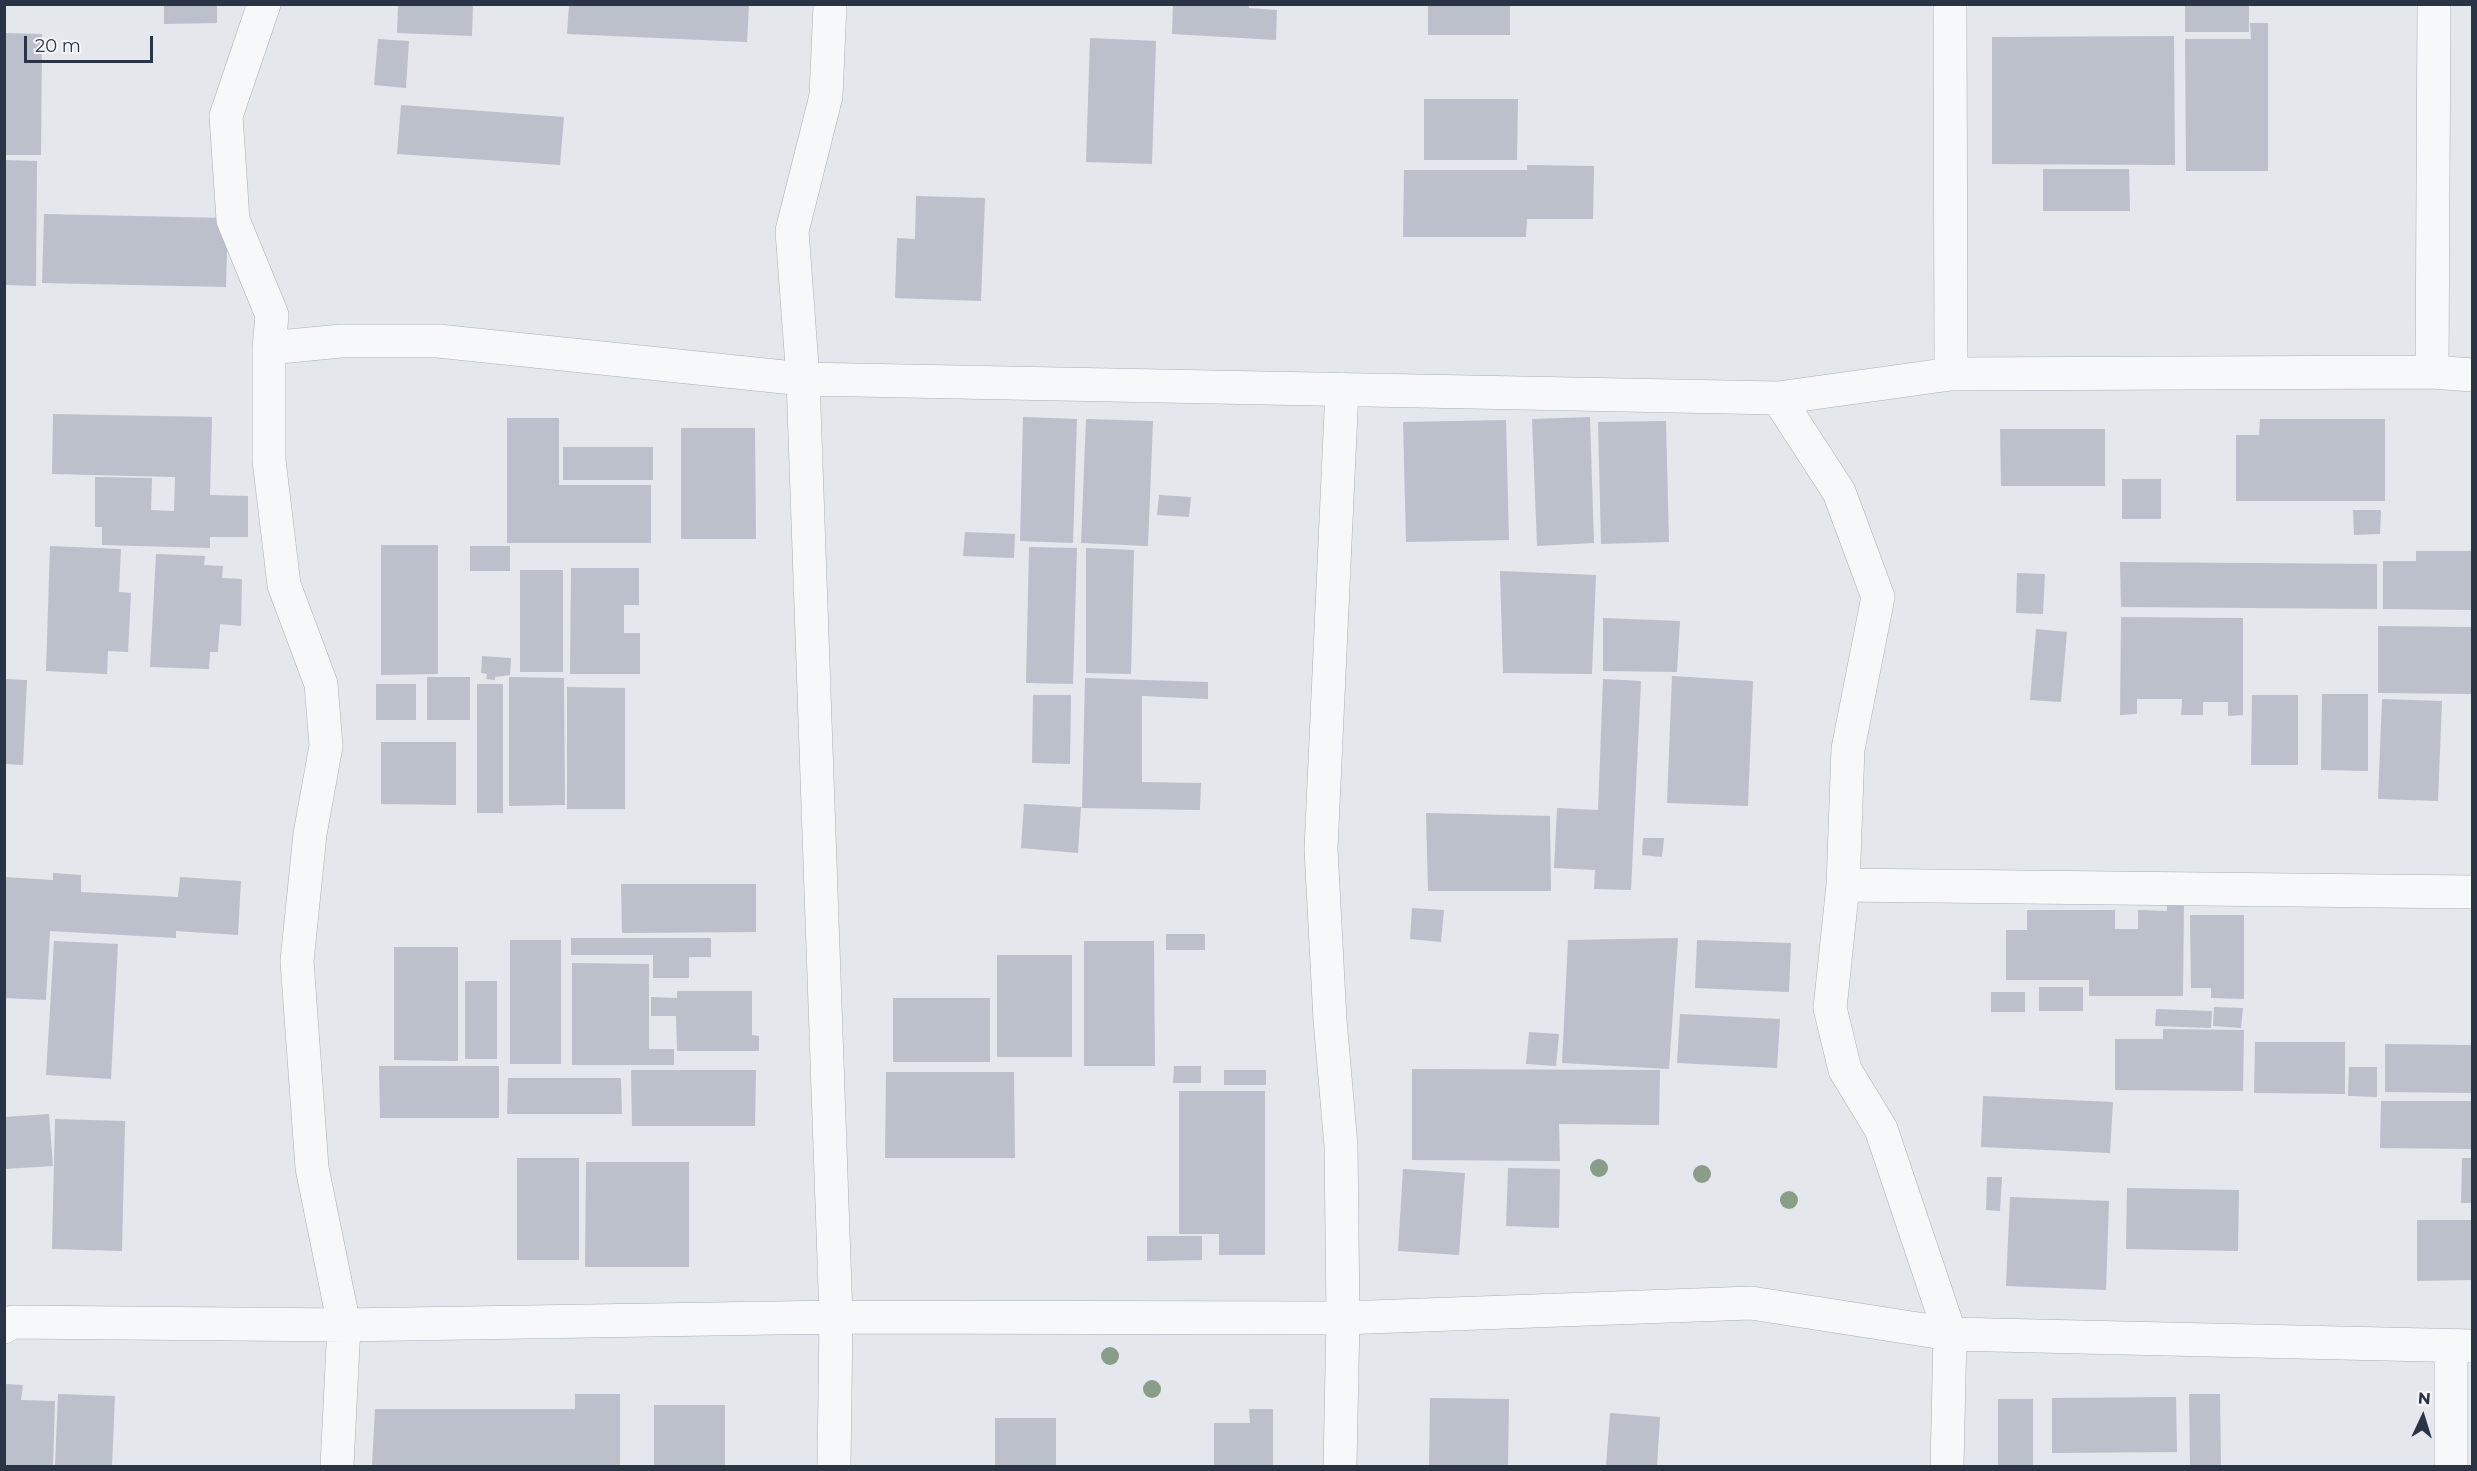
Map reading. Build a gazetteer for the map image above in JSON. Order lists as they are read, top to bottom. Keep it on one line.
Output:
{"scale_bar":"20 m","north":"top"}
